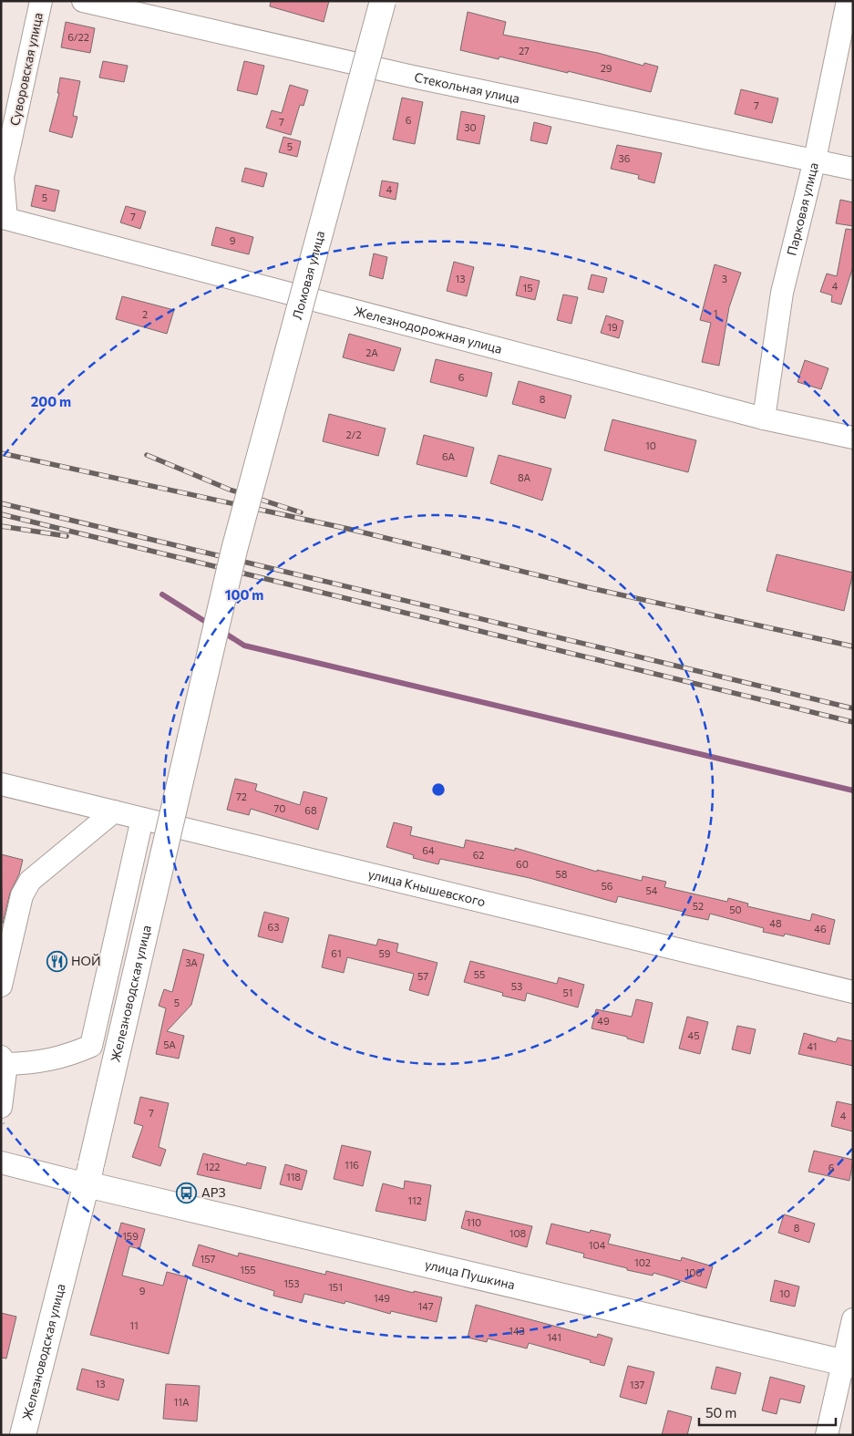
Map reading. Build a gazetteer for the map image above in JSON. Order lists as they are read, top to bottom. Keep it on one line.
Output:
{"streets":{"main road":["Ломовая улица","Железноводская улица","улица Пушкина"],"street":["Суворовская улица","Стекольная улица","Парковая улица","Железнодорожная улица","улица Кнышевского"]},"crossings":[["Суворовская улица","Железнодорожная улица"],["Стекольная улица","Парковая улица"],["Парковая улица","Железнодорожная улица"],["Ломовая улица","Железноводская улица"],["Железноводская улица","улица Пушкина"]],"places":{"restaurant":["НОЙ"],"bus stop":["АРЗ"]},"house_numbers":["6/22","27","29","7","6","7","30","5","36","4","5","7","9","13","3","4","15","1","2","19","2А","6","8","2/2","10","6А","8А","72","70","68","64","62","60","58","56","54","52","50","48","63","46","61","59","3А","55","57","53","51","5","49","45","5А","41","7","4","116","122","6","118","112","110","8","108","159","104","157","102","155","100","153","151","9","10","149","147","11","143","141","13","137","11А"],"scale_bar":"50 m","rings":["200 m","100 m"]}
